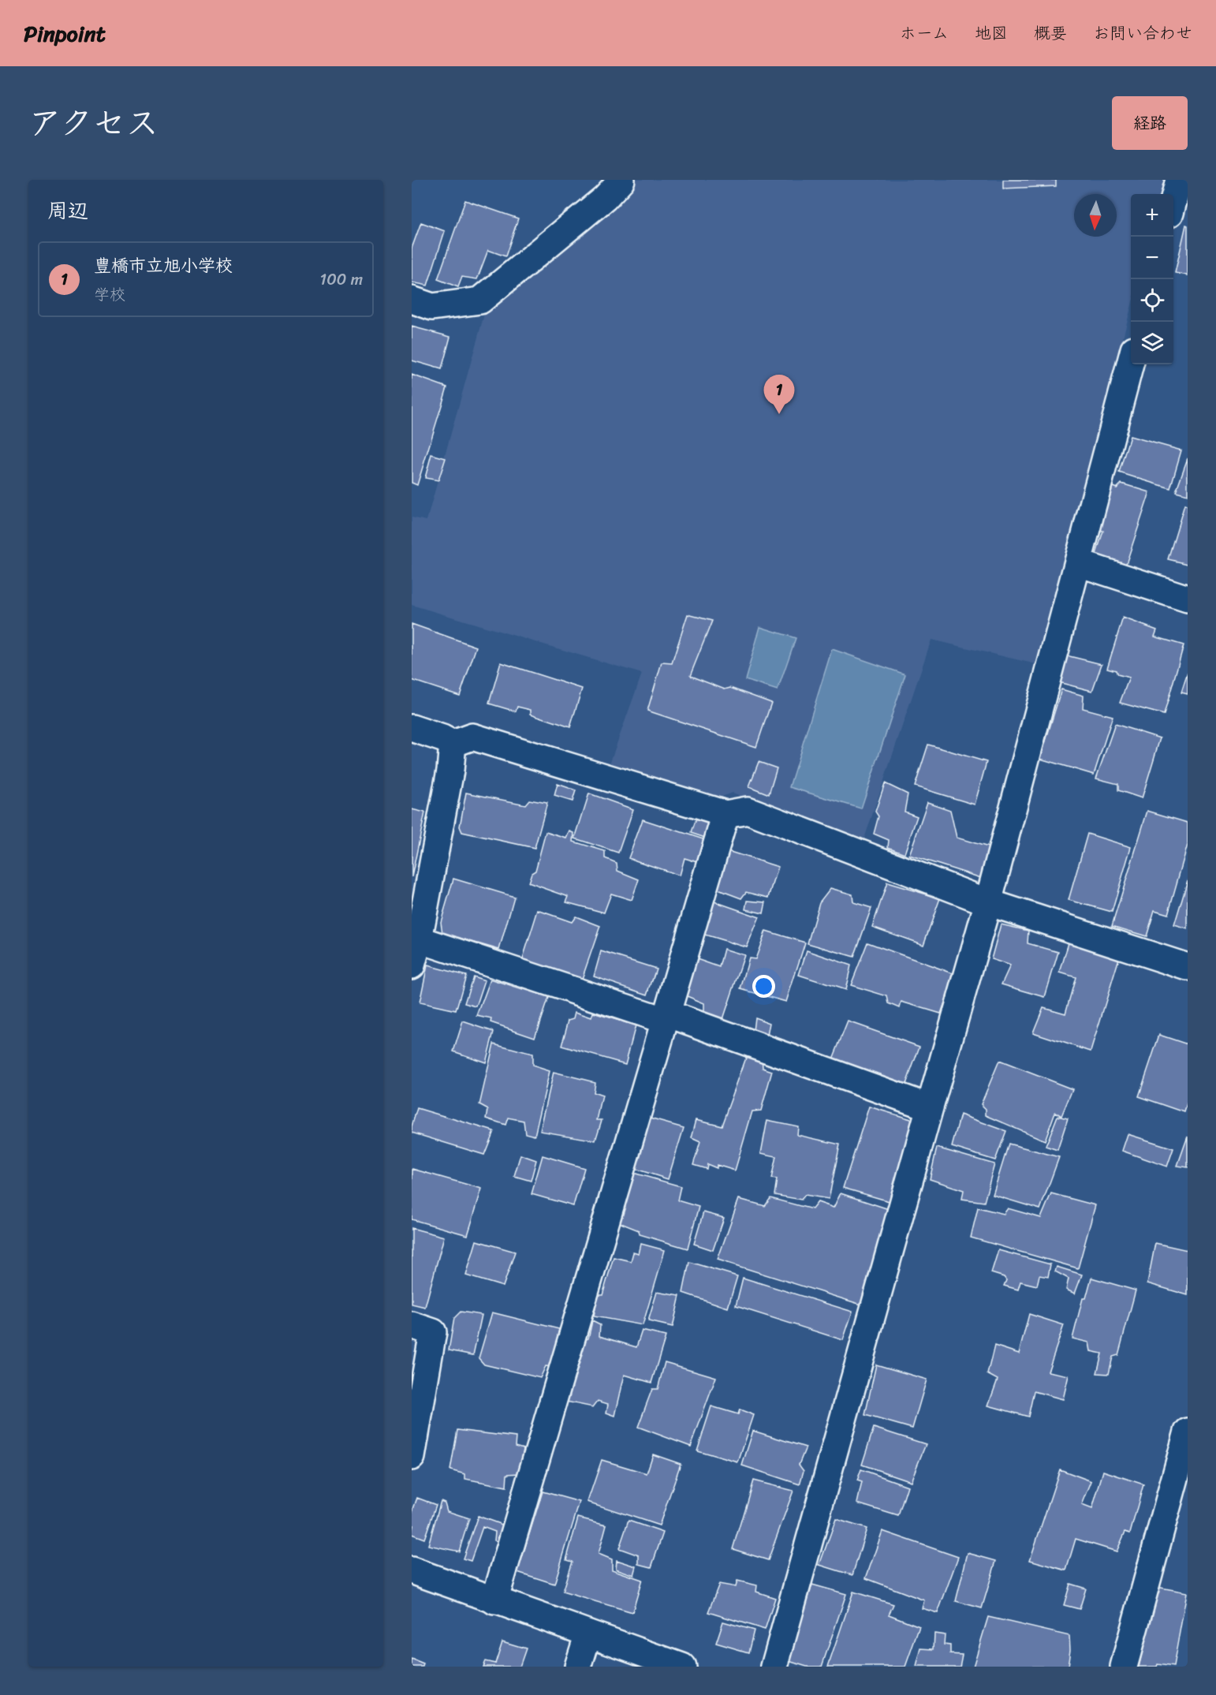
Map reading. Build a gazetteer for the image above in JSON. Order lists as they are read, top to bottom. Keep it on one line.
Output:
{"north":"bottom","page":{"header":"Pinpoint","nav":["ホーム","地図","概要","お問い合わせ"],"title":"アクセス","buttons":"経路","heading":"周辺","map_buttons":["+","−"],"list":[{"mark":"1","name":"豊橋市立旭小学校","note":"学校","value":"100 m"}],"pins":"1"}}
